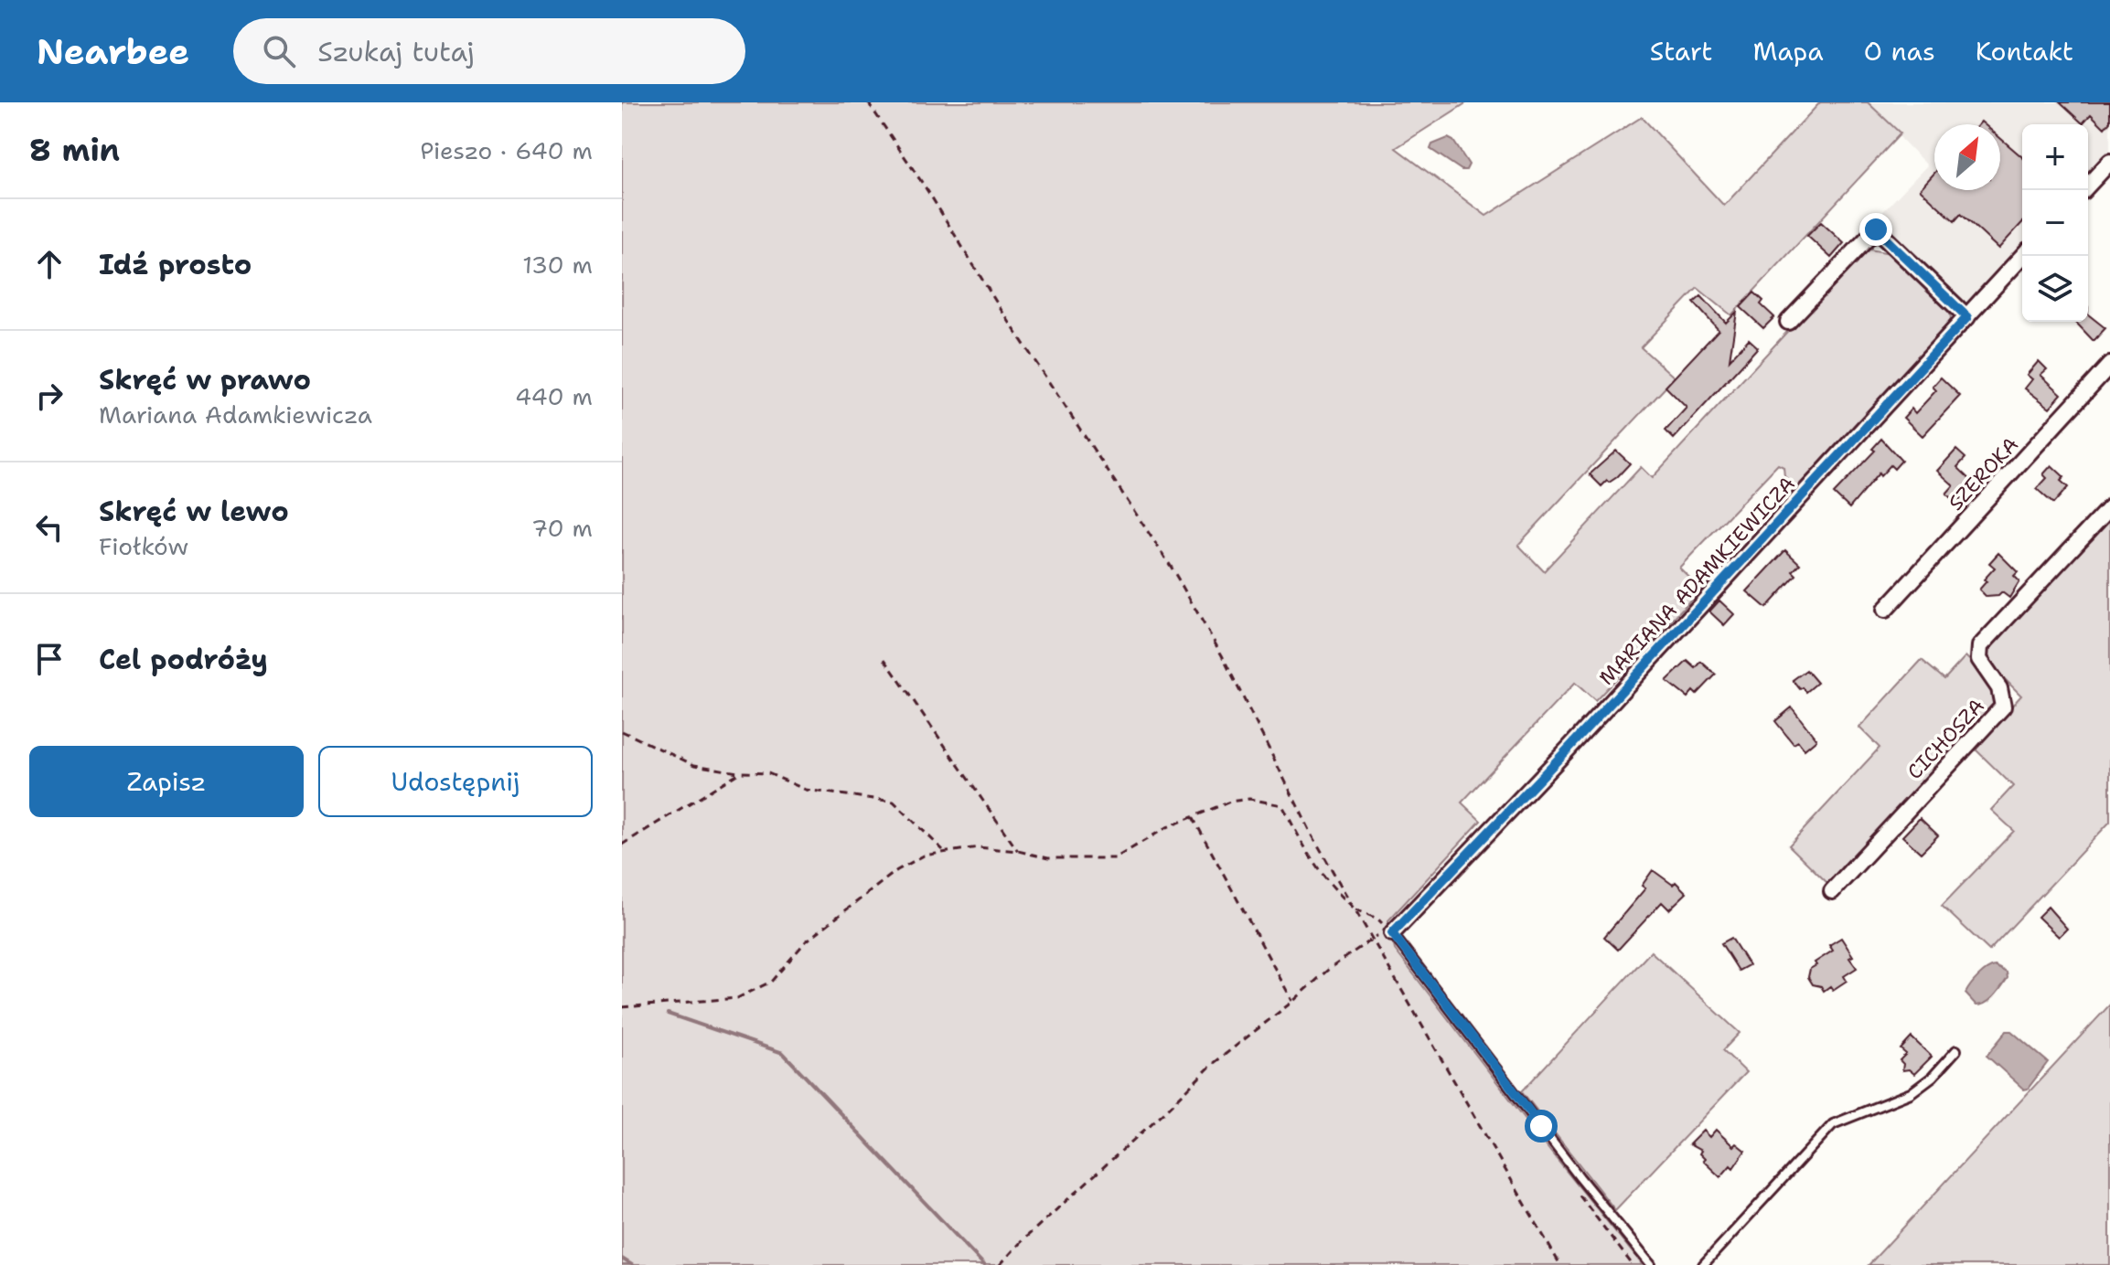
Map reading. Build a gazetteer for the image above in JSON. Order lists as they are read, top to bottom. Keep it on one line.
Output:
{"streets":{"street":["SZEROKA","MARIANA ADAMKIEWICZA","CICHOSZA"]},"north":"top right","page":{"header":"Nearbee","search":"Szukaj tutaj","nav":["Start","Mapa","O nas","Kontakt"],"heading":["8 min","Pieszo · 640 m"],"map_buttons":["+","−"],"list":[["Idź prosto","130 m"],["Skręć w prawo","Mariana Adamkiewicza","440 m"],["Skręć w lewo","Fiołków","70 m"],"Cel podróży"],"buttons":["Zapisz","Udostępnij"]}}
